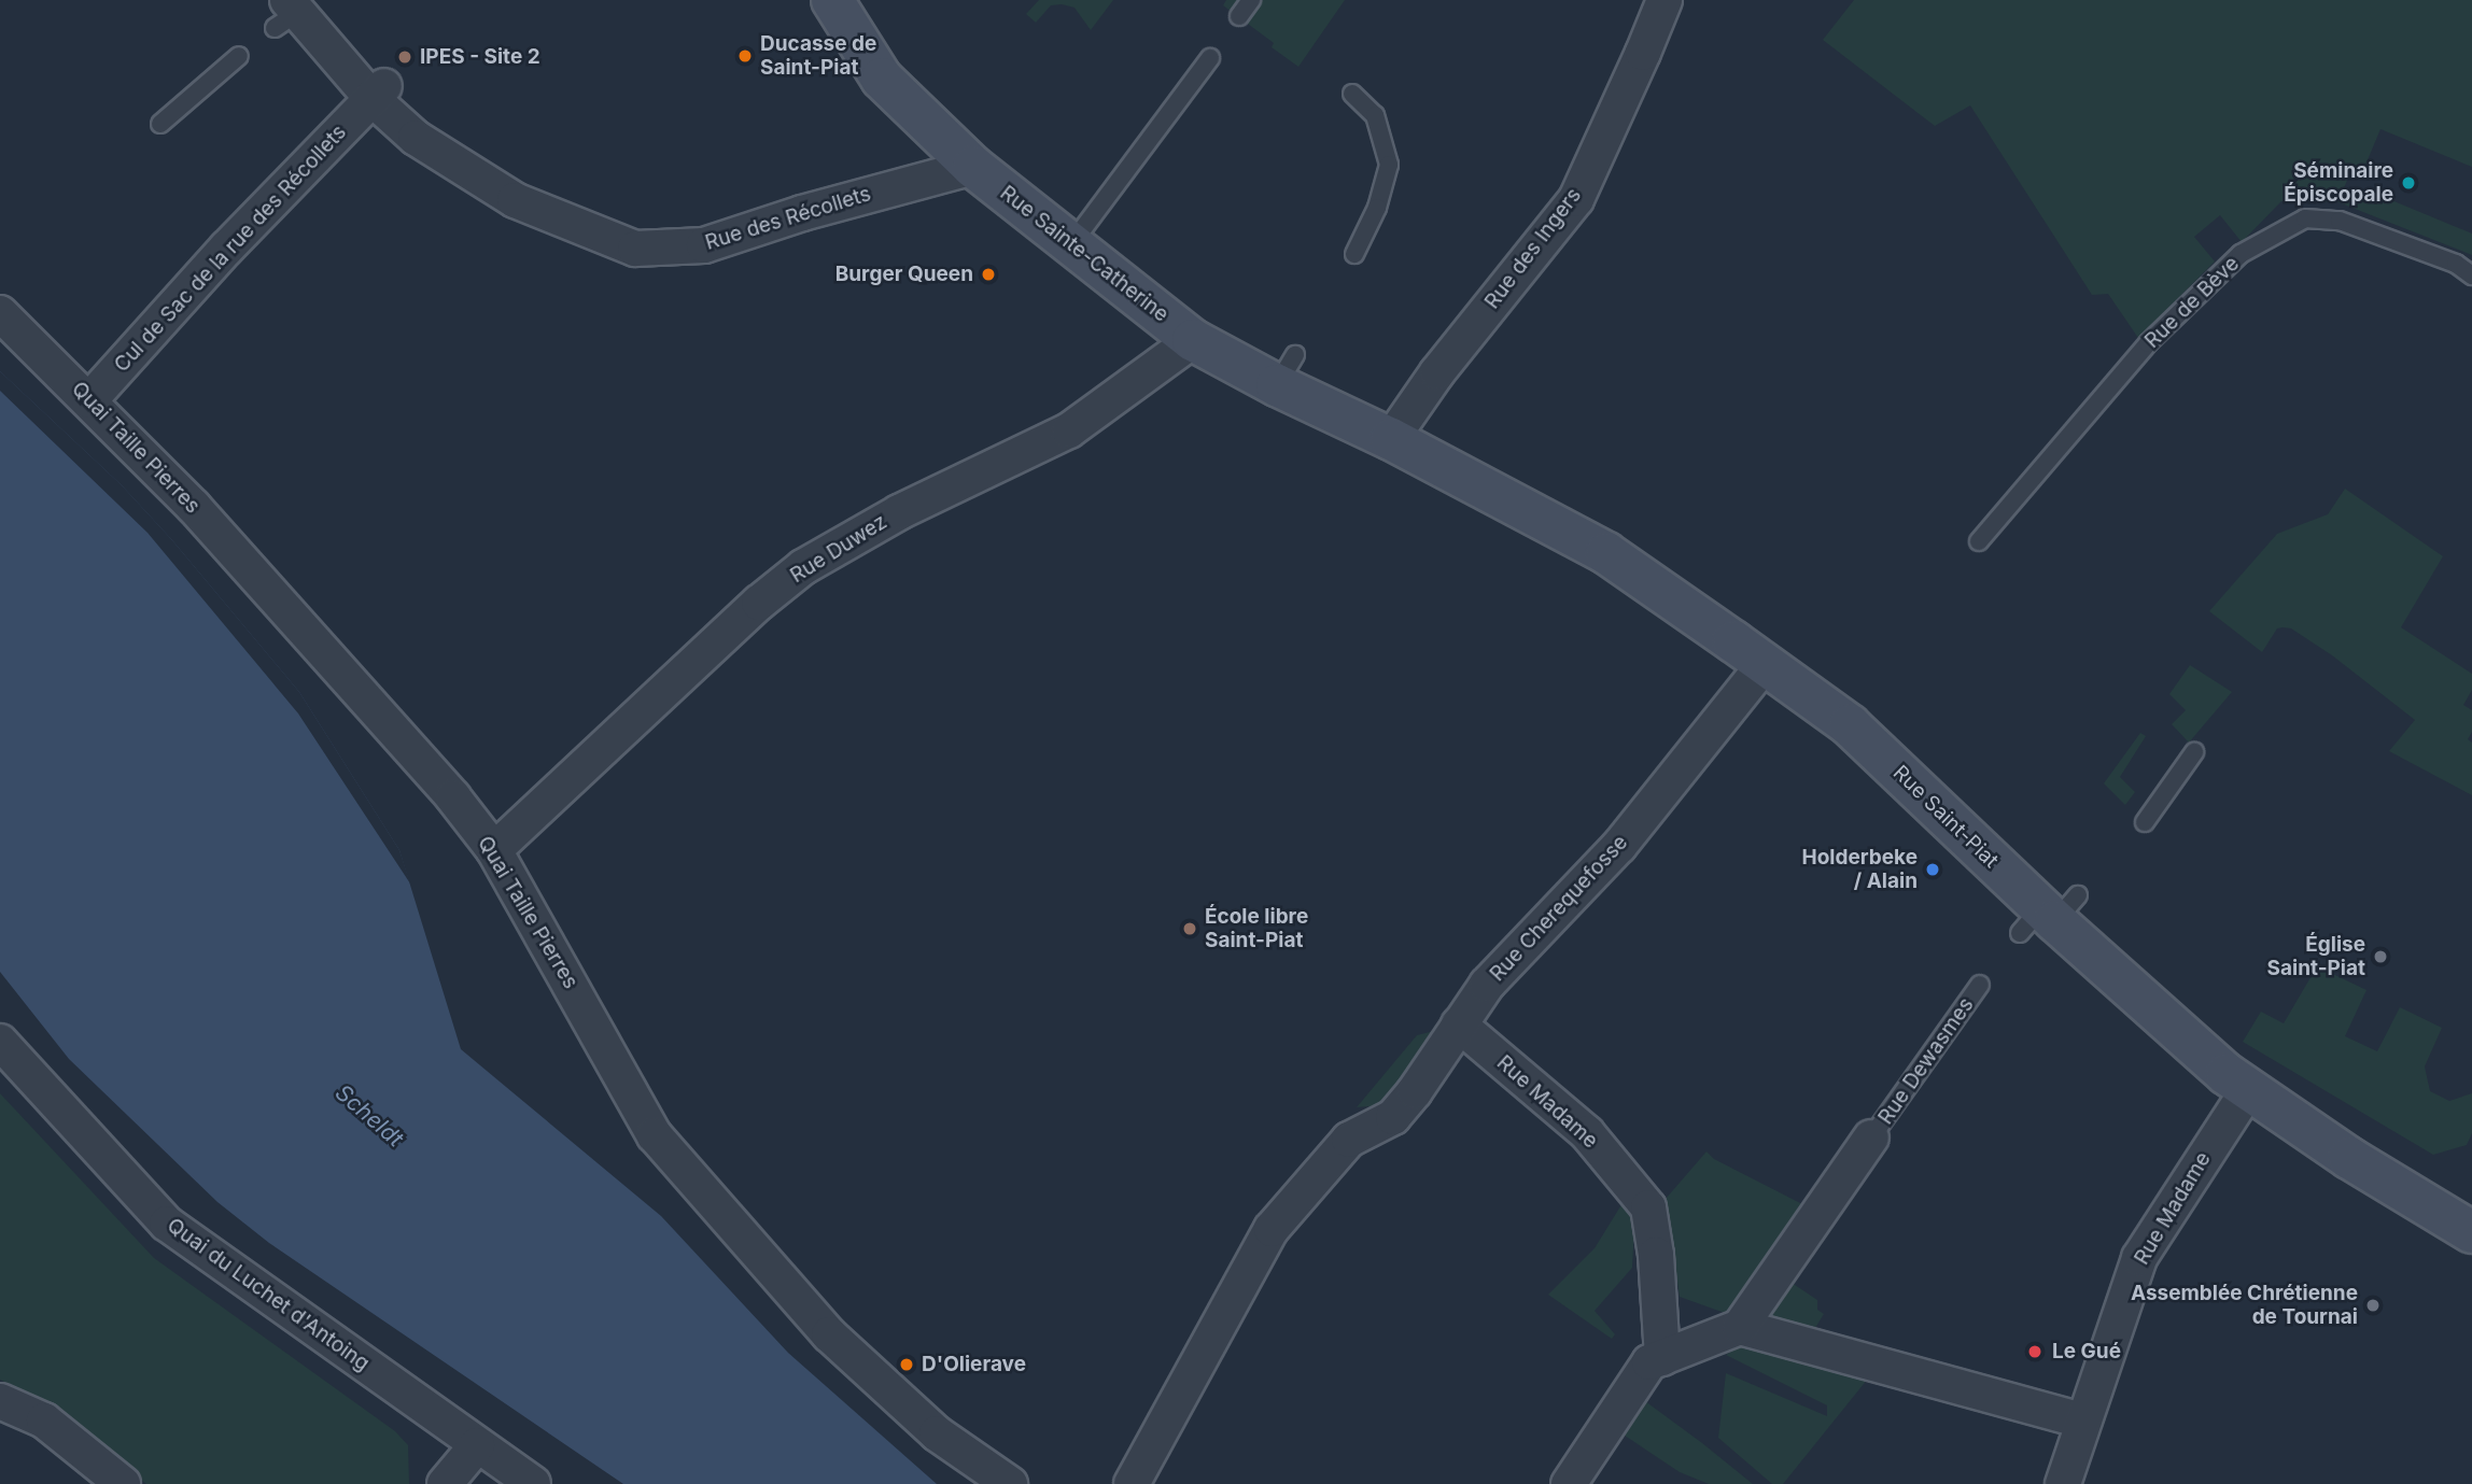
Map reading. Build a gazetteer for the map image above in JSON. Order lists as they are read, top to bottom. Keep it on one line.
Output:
{"streets":{"street":["Rue des Récollets","Cul de Sac de la rue des Récollets","Rue des Ingers","Rue Sainte-Catherine","Quai Taille Pierres","Rue Duwez","Rue Saint-Piat","Rue Cherequefosse","Rue Madame","Quai du Luchet d'Antoing"],"lane":["Rue de Bève","Rue Dewasmes"]},"crossings":[["Rue des Récollets","Cul de Sac de la rue des Récollets"],["Rue des Récollets","Rue Sainte-Catherine"],["Cul de Sac de la rue des Récollets","Quai Taille Pierres"],["Rue des Ingers","Rue Sainte-Catherine"],["Rue des Ingers","Rue Saint-Piat"],["Rue Sainte-Catherine","Rue Duwez"],["Rue Sainte-Catherine","Rue Saint-Piat"],["Quai Taille Pierres","Rue Duwez"],["Rue Saint-Piat","Rue Cherequefosse"],["Rue Saint-Piat","Rue Madame"],["Rue Cherequefosse","Rue Madame"]],"water":["Scheldt"],"places":["Ducasse de Saint-Piat","IPES - Site 2","Séminaire Épiscopale","Burger Queen","Holderbeke / Alain","École libre Saint-Piat","Église Saint-Piat","Assemblée Chrétienne de Tournai","Le Gué","D'Olierave"]}
